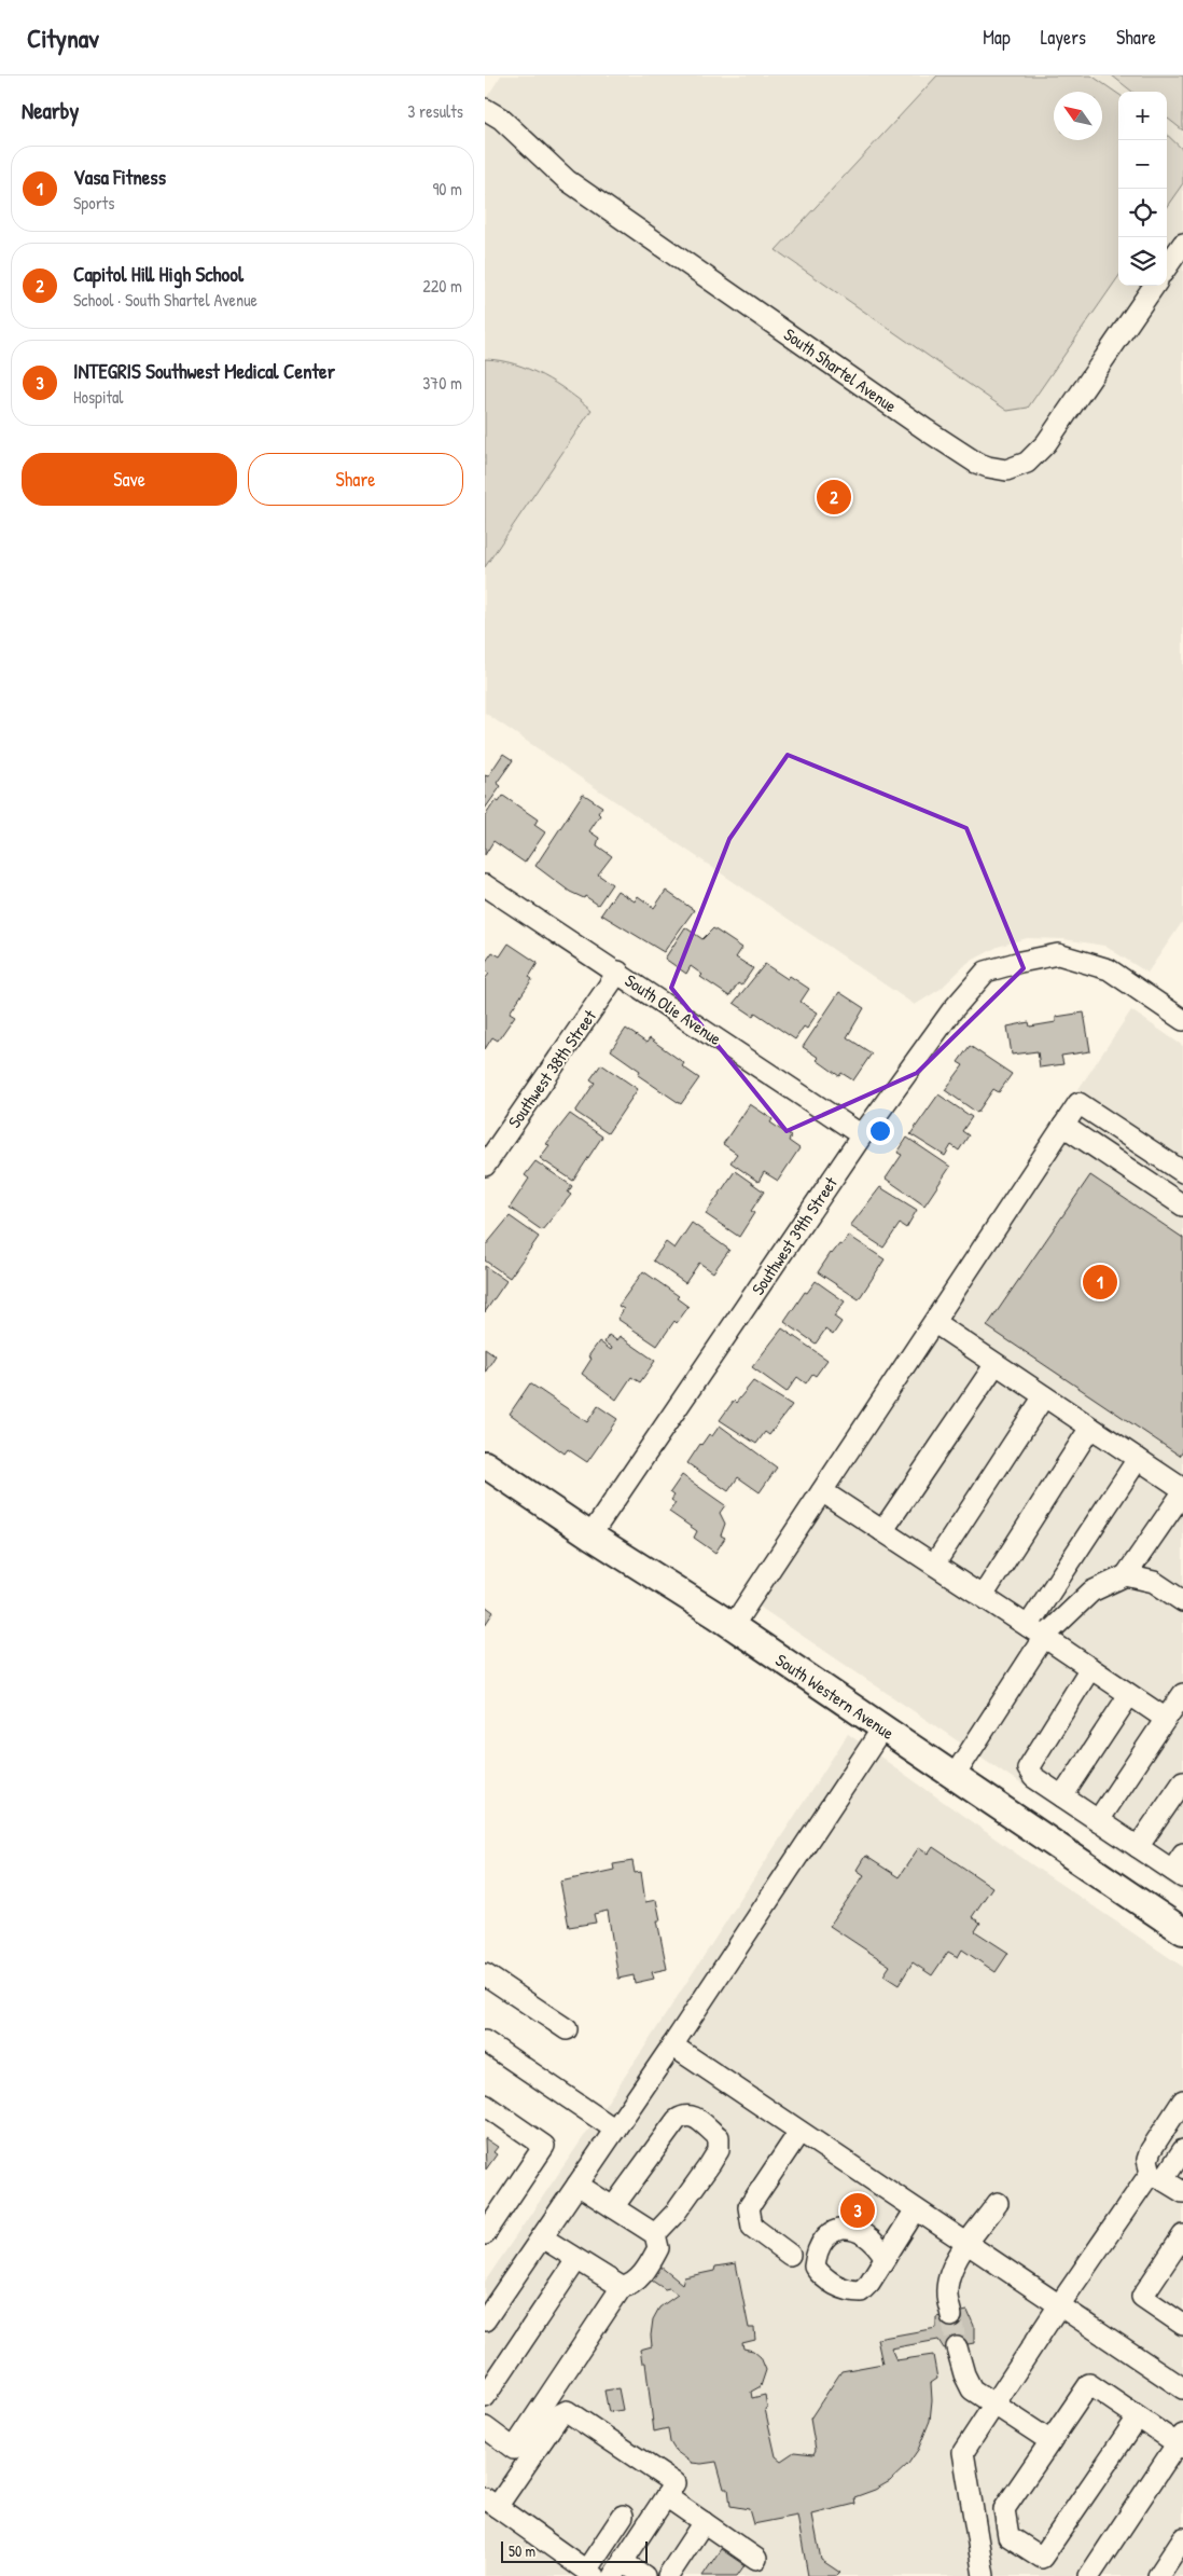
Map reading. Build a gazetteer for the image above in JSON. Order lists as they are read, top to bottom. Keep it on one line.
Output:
{"streets":{"main road":["South Western Avenue"],"street":["South Shartel Avenue","South Olie Avenue","Southwest 38th Street","Southwest 39th Street"]},"crossings":[["South Olie Avenue","Southwest 38th Street"],["South Olie Avenue","Southwest 39th Street"],["Southwest 39th Street","South Western Avenue"]],"scale_bar":"50 m","north":"top left","page":{"header":"Citynav","nav":["Map","Layers","Share"],"heading":["Nearby","3 results"],"map_buttons":["+","−"],"list":[{"mark":"1","name":"Vasa Fitness","note":"Sports","value":"90 m"},{"mark":"2","name":"Capitol Hill High School","note":"School · South Shartel Avenue","value":"220 m"},{"mark":"3","name":"INTEGRIS Southwest Medical Center","note":"Hospital","value":"370 m"}],"buttons":["Save","Share"],"pins":["2","1","3"],"scale":"50 m"}}
